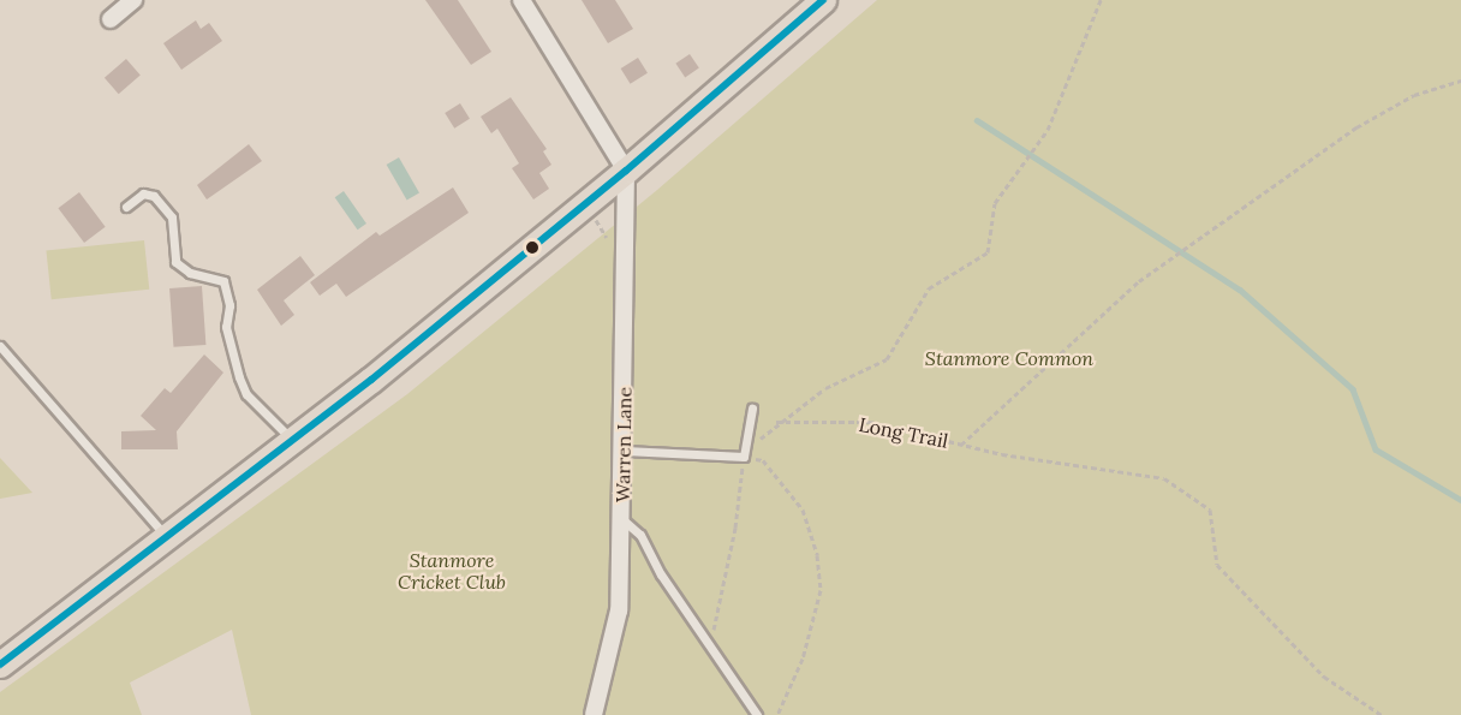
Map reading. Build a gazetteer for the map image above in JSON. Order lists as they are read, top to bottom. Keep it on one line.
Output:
{"streets":{"street":["Warren Lane"],"path":["Long Trail"]},"parks":["Stanmore Common","Stanmore Cricket Club"]}
